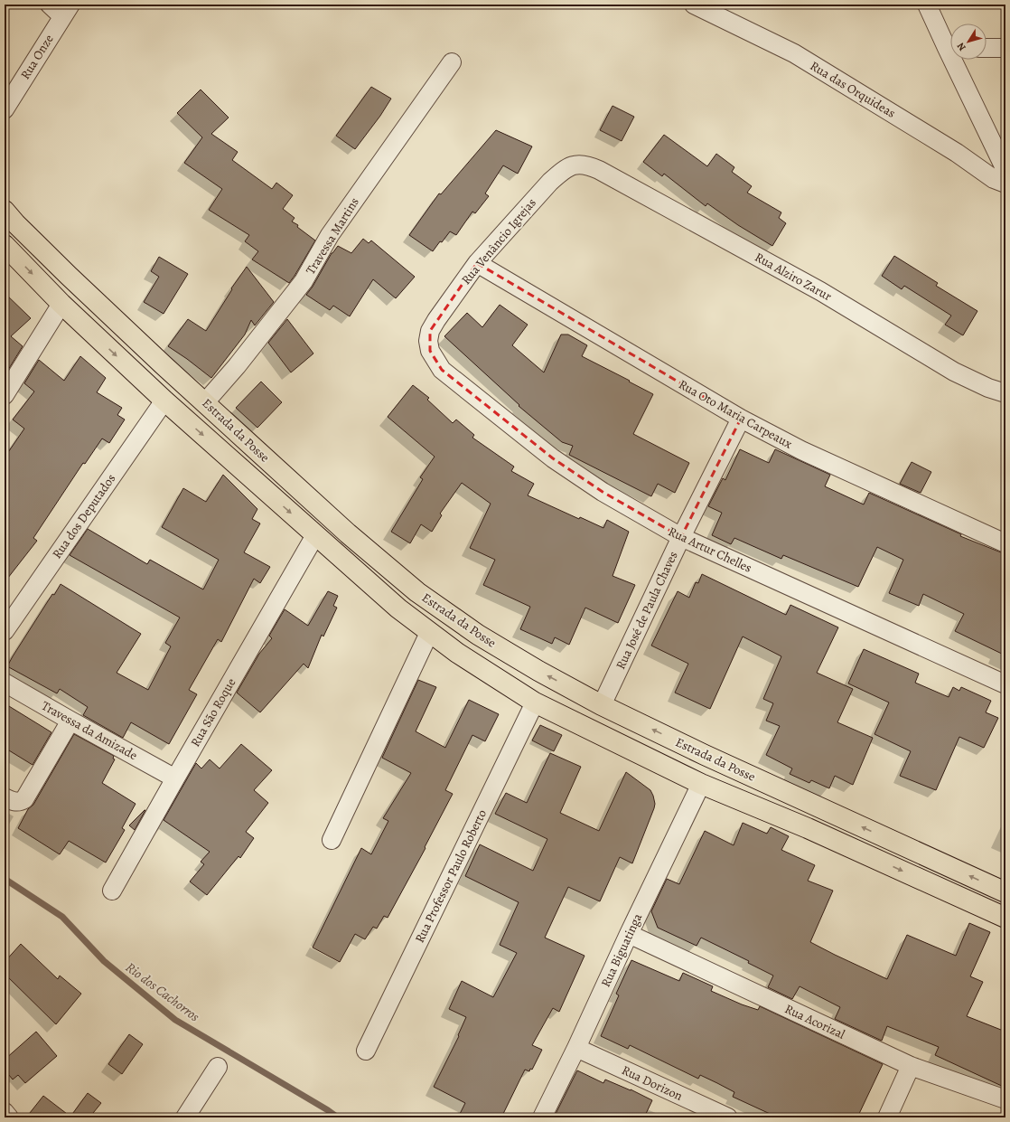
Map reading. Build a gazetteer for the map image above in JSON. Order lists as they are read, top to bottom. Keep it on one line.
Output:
{"streets":{"main road":["Estrada da Posse"],"street":["Rua Onze","Rua das Orquideas","Travessa Martins","Rua Venâncio Igrejas","Rua Alziro Zarur","Rua Oto Maria Carpeaux","Rua dos Deputados","Rua Artur Chelles","Rua José de Paula Chaves","Rua São Roque","Travessa da Amizade","Rua Professor Paulo Roberto","Rua Biguatinga","Rua Acorizal","Rua Dorizon"]},"crossings":[["Travessa Martins","Estrada da Posse"],["Rua Venâncio Igrejas","Rua Alziro Zarur"],["Rua Venâncio Igrejas","Rua Oto Maria Carpeaux"],["Rua Venâncio Igrejas","Rua Artur Chelles"],["Rua Oto Maria Carpeaux","Rua José de Paula Chaves"],["Estrada da Posse","Rua dos Deputados"],["Estrada da Posse","Rua José de Paula Chaves"],["Estrada da Posse","Rua São Roque"],["Estrada da Posse","Rua Professor Paulo Roberto"],["Estrada da Posse","Rua Biguatinga"],["Rua Artur Chelles","Rua José de Paula Chaves"],["Rua São Roque","Travessa da Amizade"],["Rua Biguatinga","Rua Acorizal"],["Rua Biguatinga","Rua Dorizon"]],"water":["Rio dos Cachorros"],"north":"bottom left"}
